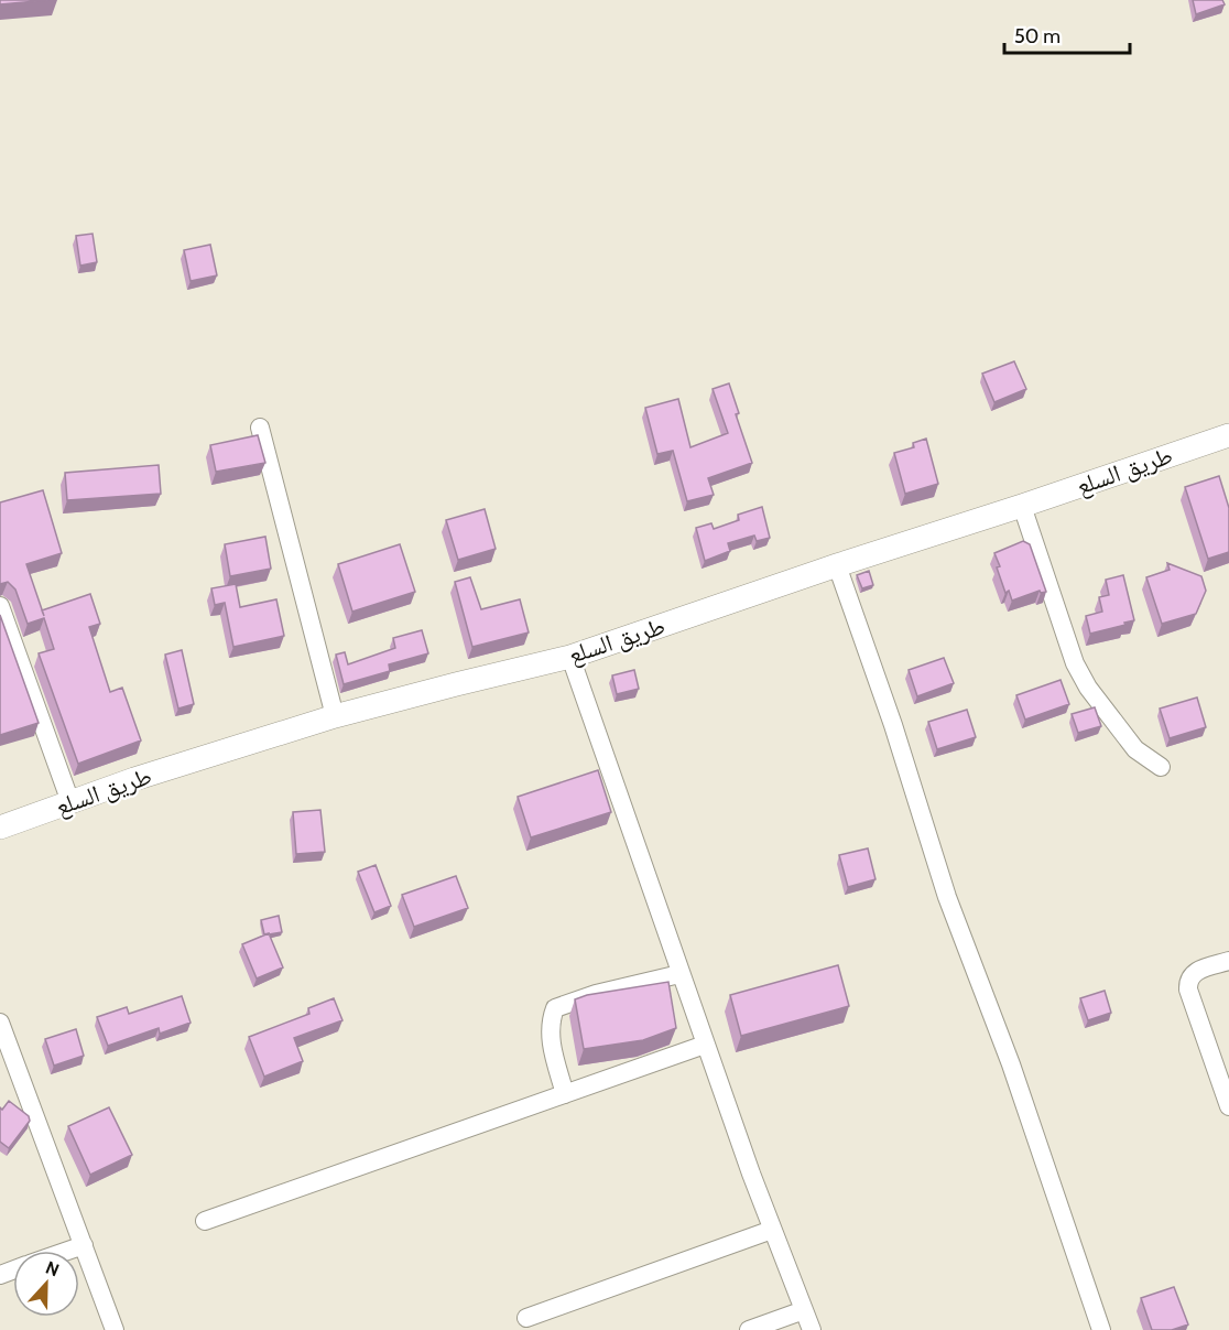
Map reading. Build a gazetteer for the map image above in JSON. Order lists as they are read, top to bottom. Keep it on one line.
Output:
{"streets":{"street":["طريق السلع"]},"scale_bar":"50 m","north":"top"}
